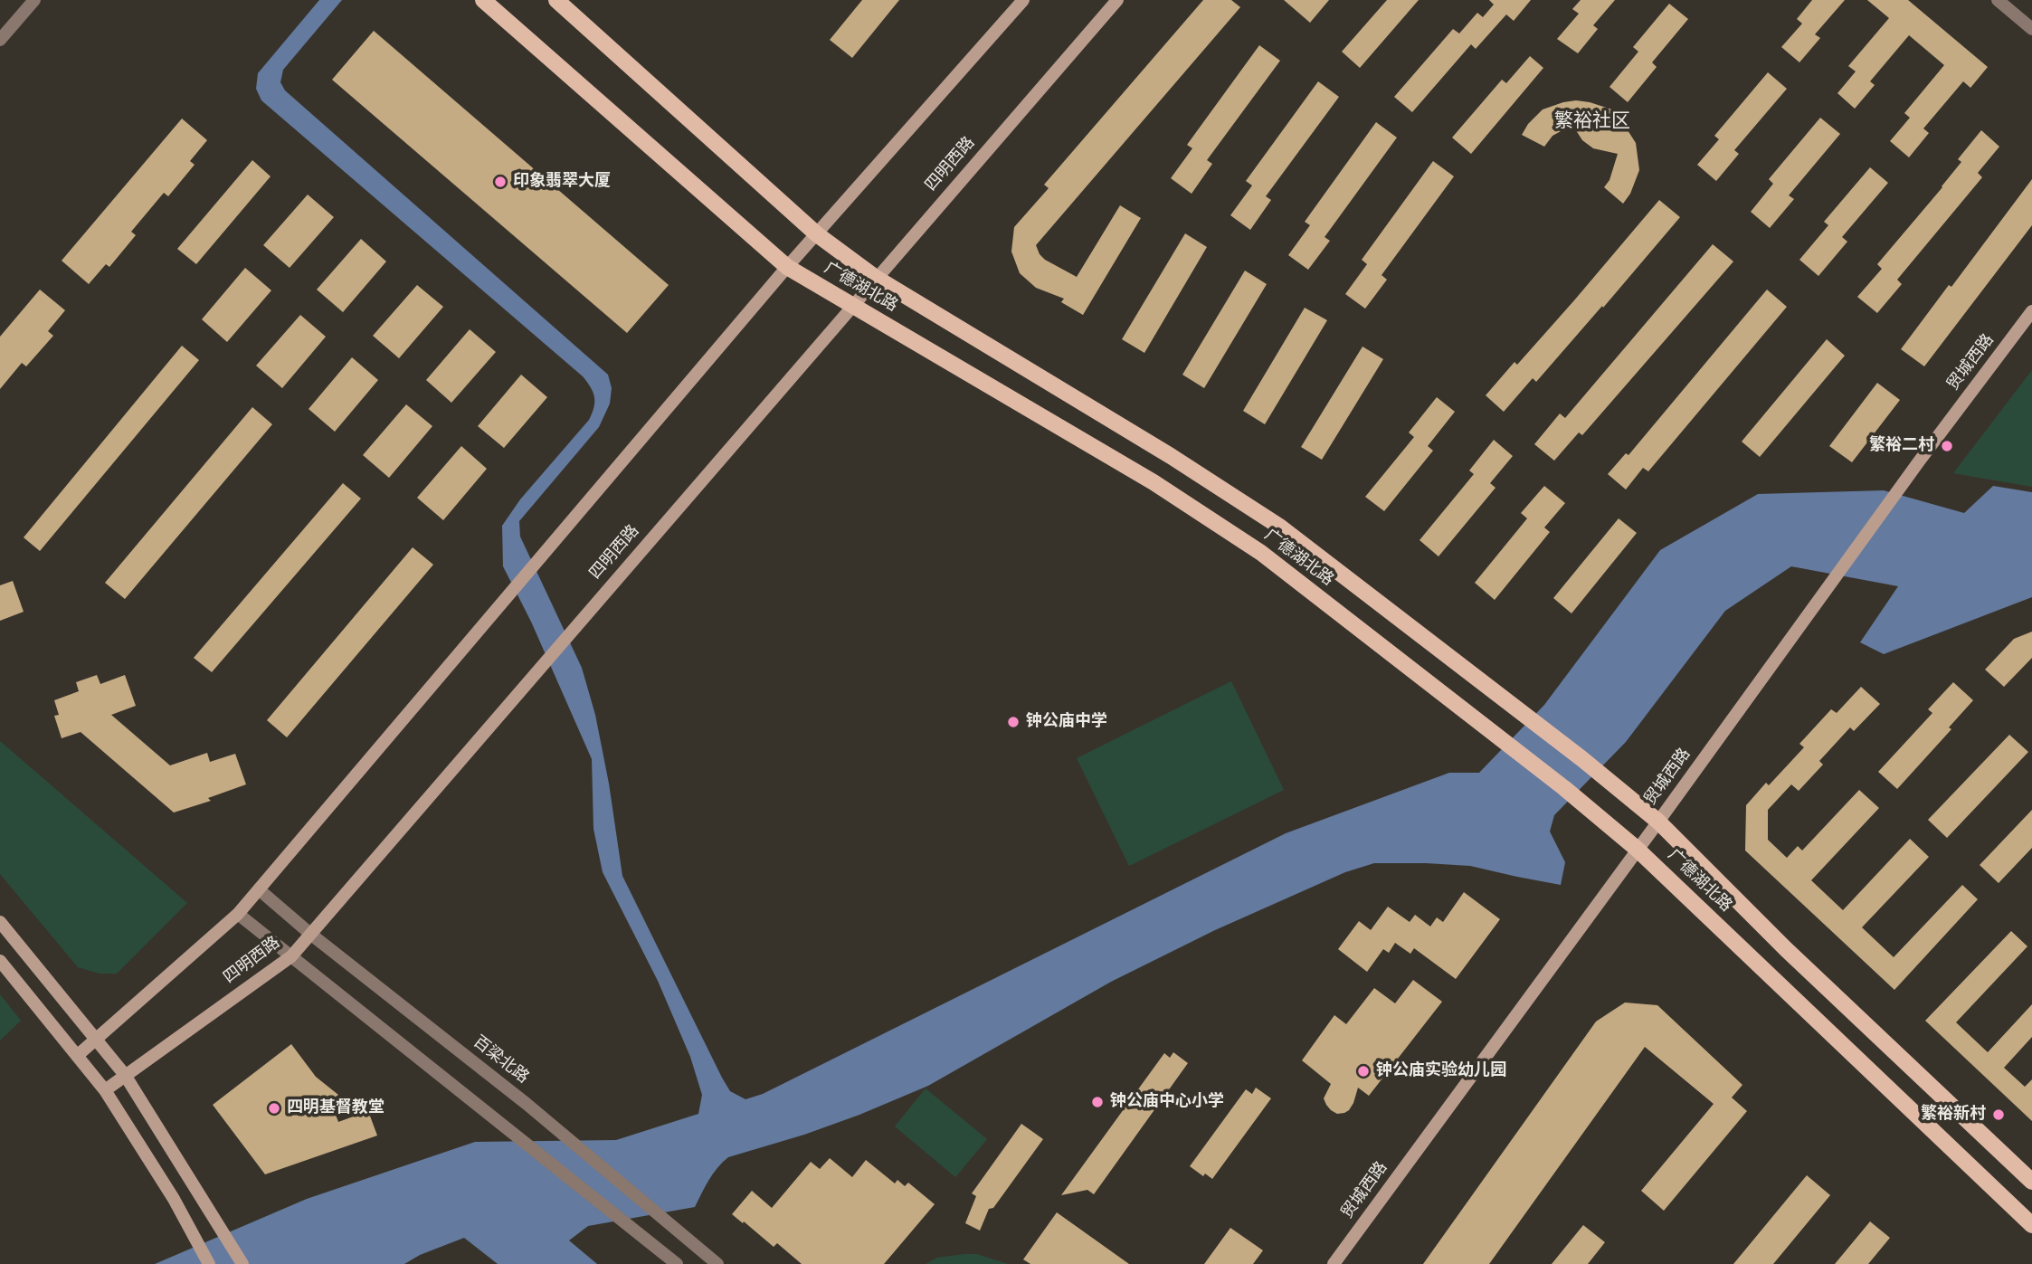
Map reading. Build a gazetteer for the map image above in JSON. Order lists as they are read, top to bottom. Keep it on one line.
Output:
{"streets":{"main road":["四明西路","广德湖北路","贸城西路"],"street":["百梁北路"]},"crossings":[["四明西路","广德湖北路"],["四明西路","百梁北路"],["广德湖北路","贸城西路"]],"districts":["繁裕社区"],"places":["印象翡翠大厦","繁裕二村","钟公庙中学","钟公庙实验幼儿园","钟公庙中心小学","四明基督教堂","繁裕新村"]}
